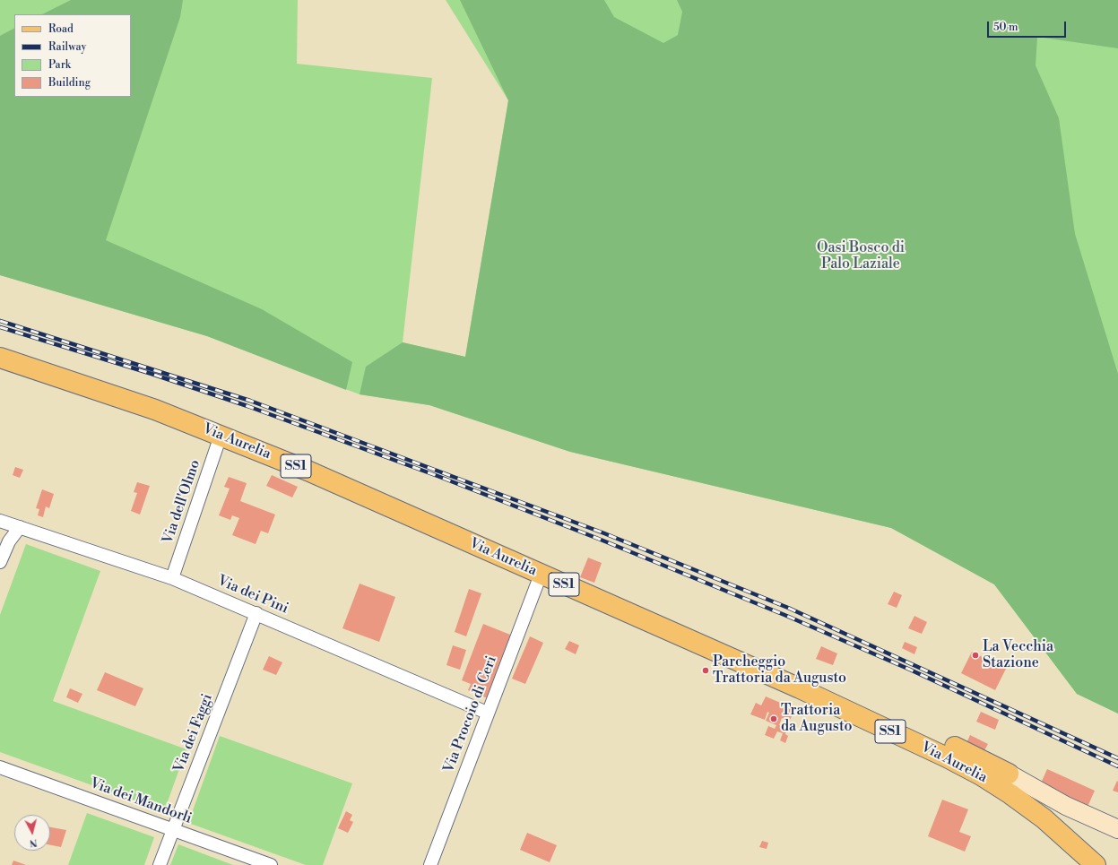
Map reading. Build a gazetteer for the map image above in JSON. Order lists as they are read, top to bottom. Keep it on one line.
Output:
{"streets":{"main road":["Via Aurelia","SS1"],"street":["Via dell'Olmo","Via dei Pini","Via Procoio di Ceri","Via dei Faggi","Via dei Mandorli"]},"crossings":[["Via Aurelia","Via dell'Olmo"],["Via Aurelia","Via Procoio di Ceri"],["Via dell'Olmo","Via dei Pini"],["Via dei Pini","Via Procoio di Ceri"],["Via dei Pini","Via dei Faggi"],["Via dei Faggi","Via dei Mandorli"]],"parks":["Oasi Bosco di Palo Laziale"],"places":["La Vecchia Stazione","Parcheggio Trattoria da Augusto","Trattoria da Augusto"],"legend":["Road","Railway","Park","Building"],"scale_bar":"50 m","north":"bottom"}
